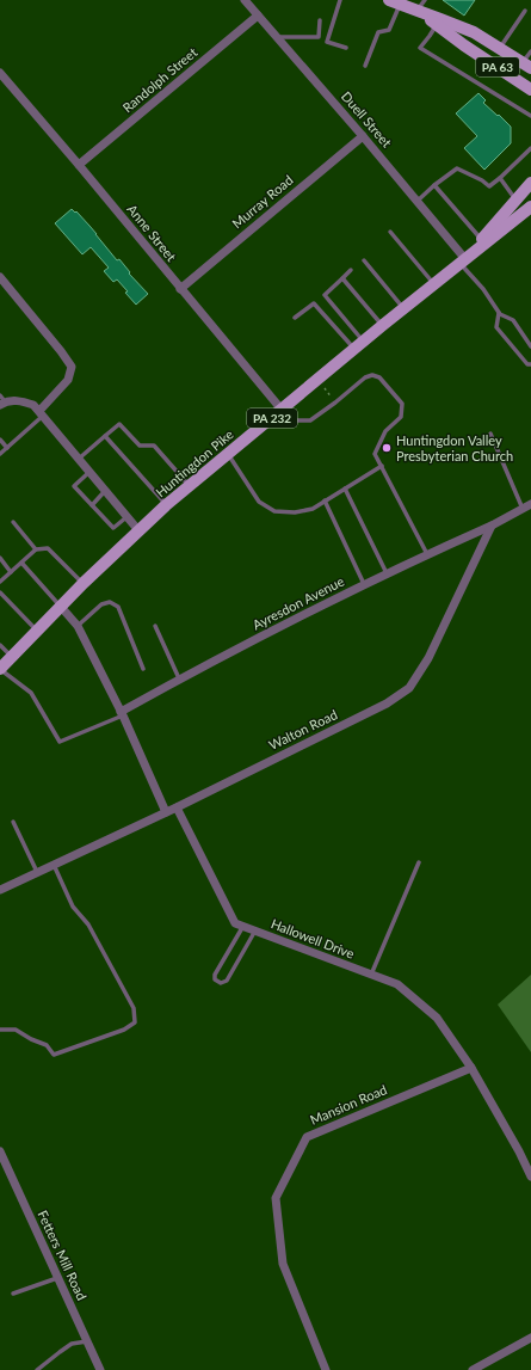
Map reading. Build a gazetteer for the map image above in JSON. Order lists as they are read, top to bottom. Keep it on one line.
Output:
{"streets":{"main road":["PA 63","PA 232","Huntingdon Pike"],"street":["Randolph Street","Duell Street","Murray Road","Anne Street","Ayresdon Avenue","Walton Road","Hallowell Drive","Mansion Road","Fetters Mill Road"]},"crossings":[["Randolph Street","Duell Street"],["Randolph Street","Anne Street"],["Duell Street","Murray Road"],["Duell Street","Huntingdon Pike"],["Murray Road","Anne Street"],["Anne Street","Huntingdon Pike"],["Ayresdon Avenue","Walton Road"],["Walton Road","Hallowell Drive"],["Hallowell Drive","Mansion Road"]],"places":["Huntingdon Valley Presbyterian Church"]}
